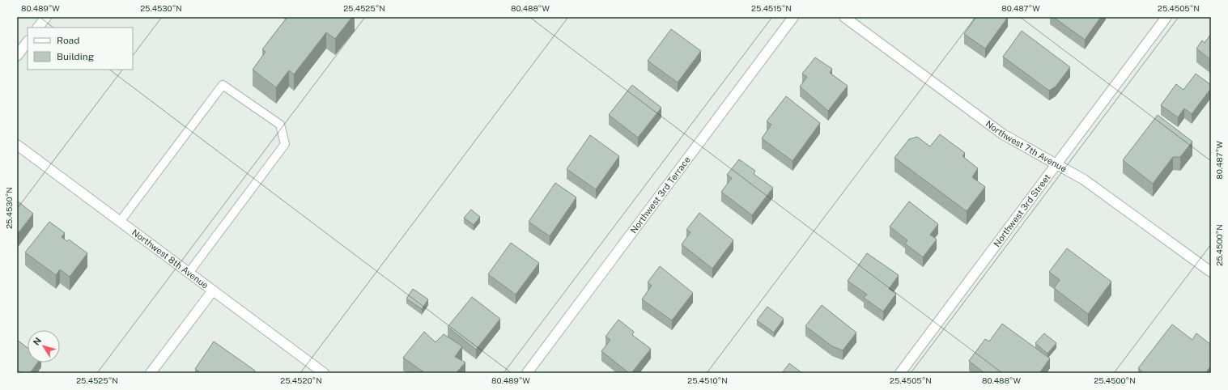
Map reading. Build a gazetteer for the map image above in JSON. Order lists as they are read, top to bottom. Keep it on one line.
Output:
{"streets":{"street":["Northwest 7th Avenue","Northwest 3rd Terrace","Northwest 3rd Street","Northwest 8th Avenue"]},"crossings":[["Northwest 7th Avenue","Northwest 3rd Street"]],"legend":["Road","Building"],"north":"top left","coordinates":["80.489°W","25.4530°N","25.4525°N","80.488°W","25.4515°N","80.487°W","25.4505°N","25.4500°N","25.4520°N","25.4510°N"]}
